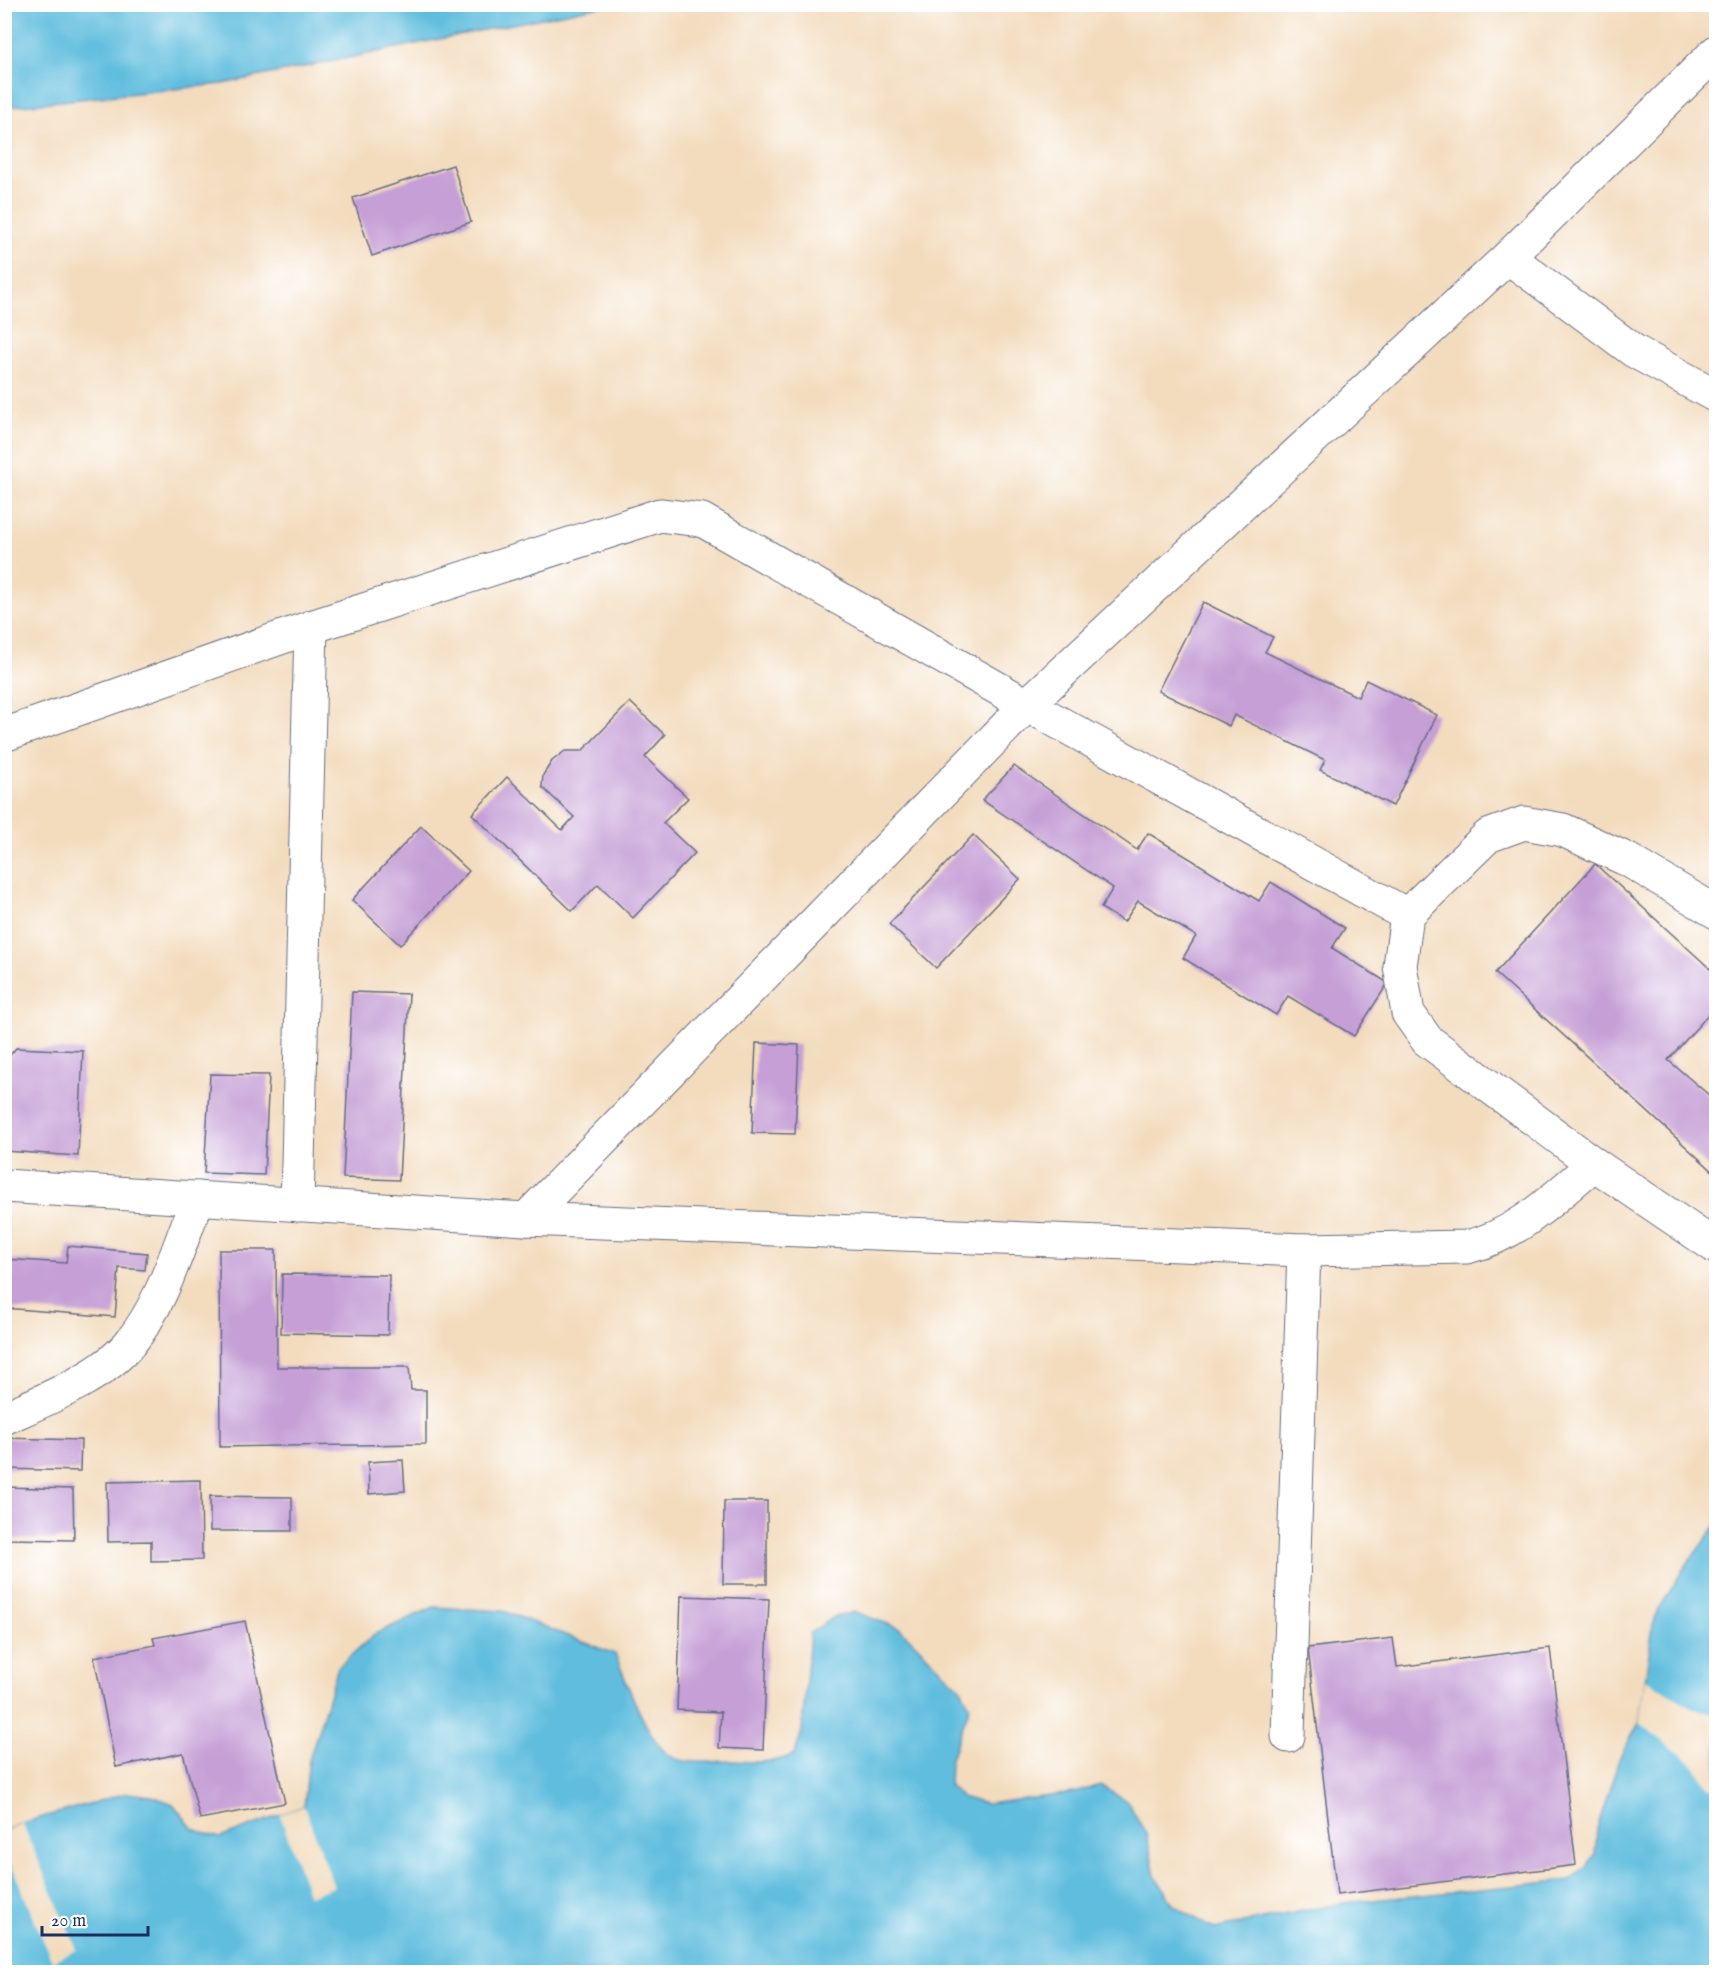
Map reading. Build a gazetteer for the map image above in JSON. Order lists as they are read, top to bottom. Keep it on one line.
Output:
{"scale_bar":"20 m"}
